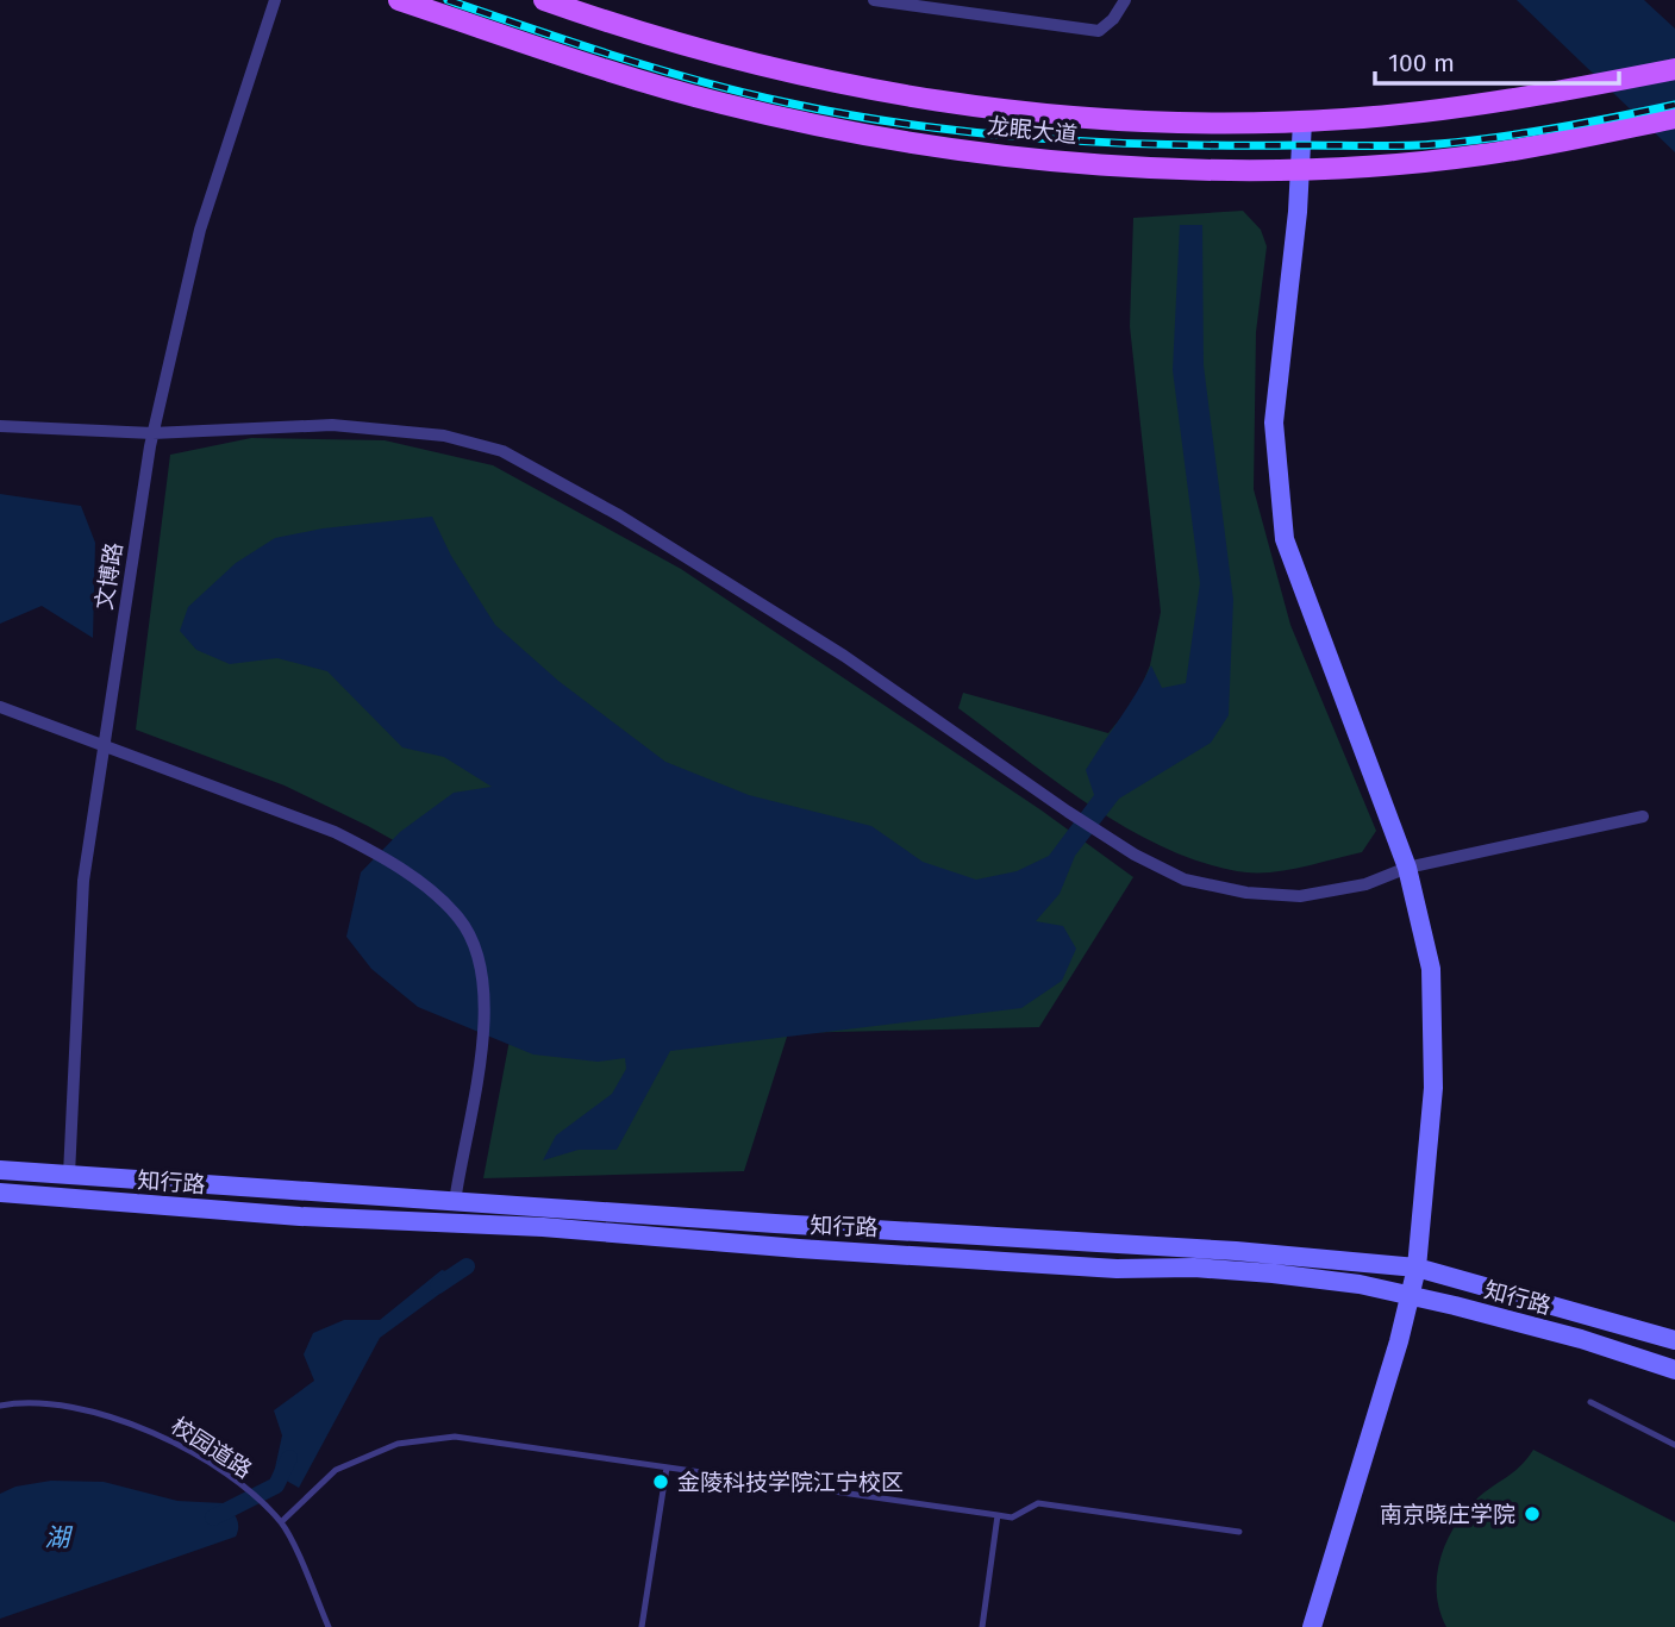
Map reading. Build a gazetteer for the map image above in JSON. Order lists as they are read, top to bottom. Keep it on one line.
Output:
{"streets":{"main road":["龙眠大道"],"street":["文博路","知行路"],"lane":["校园道路"]},"crossings":[["文博路","知行路"]],"water":["湖"],"places":["金陵科技学院江宁校区","南京晓庄学院"],"scale_bar":"100 m"}
